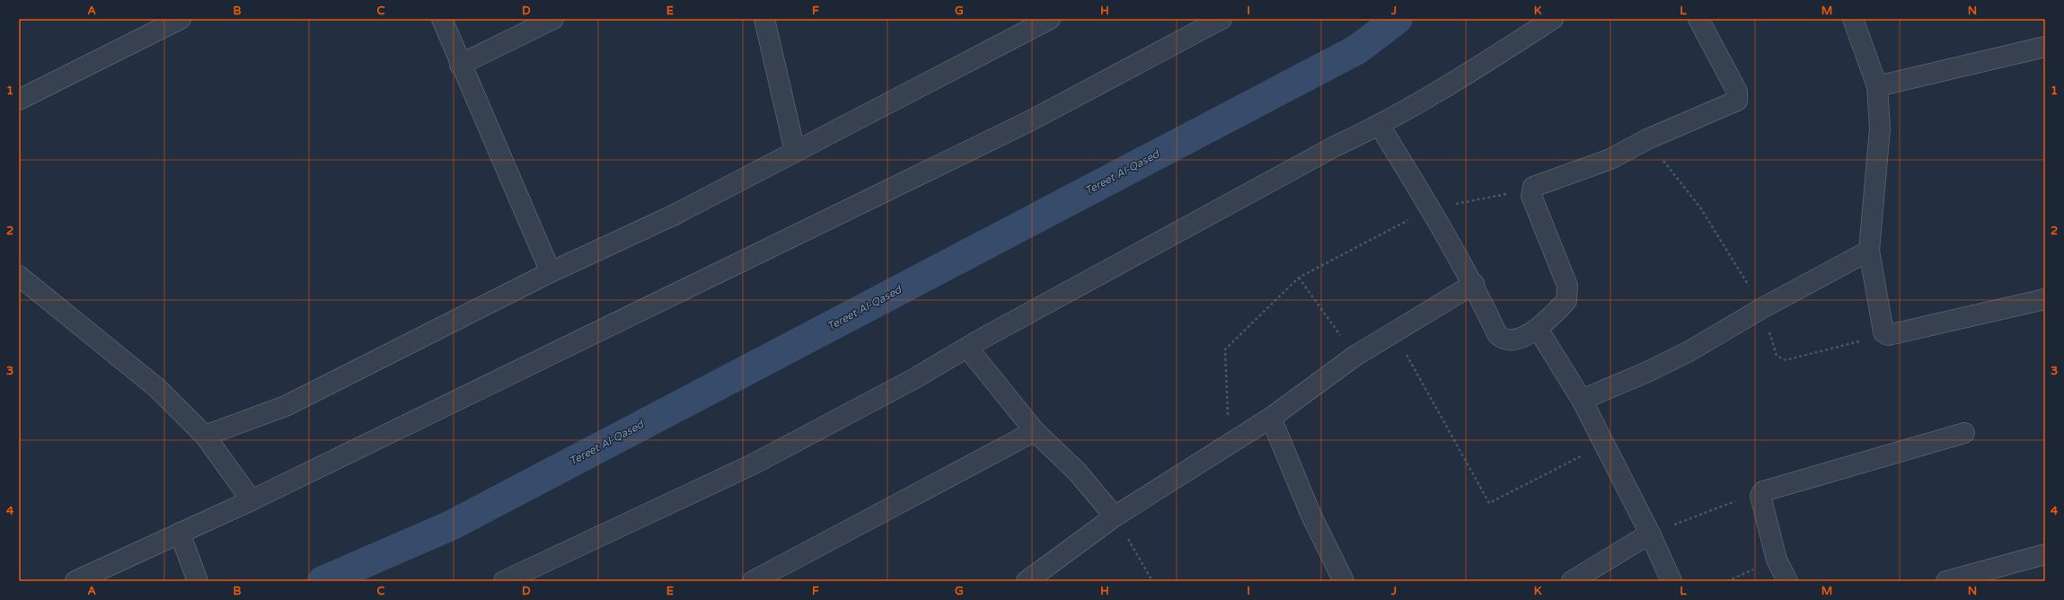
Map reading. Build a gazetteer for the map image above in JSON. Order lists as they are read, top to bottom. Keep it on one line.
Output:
{"water":["Tereet Al-Qased"],"grid":{"columns":["A","B","C","D","E","F","G","H","I","J","K","L","M","N"],"rows":["1","2","3","4"]}}
